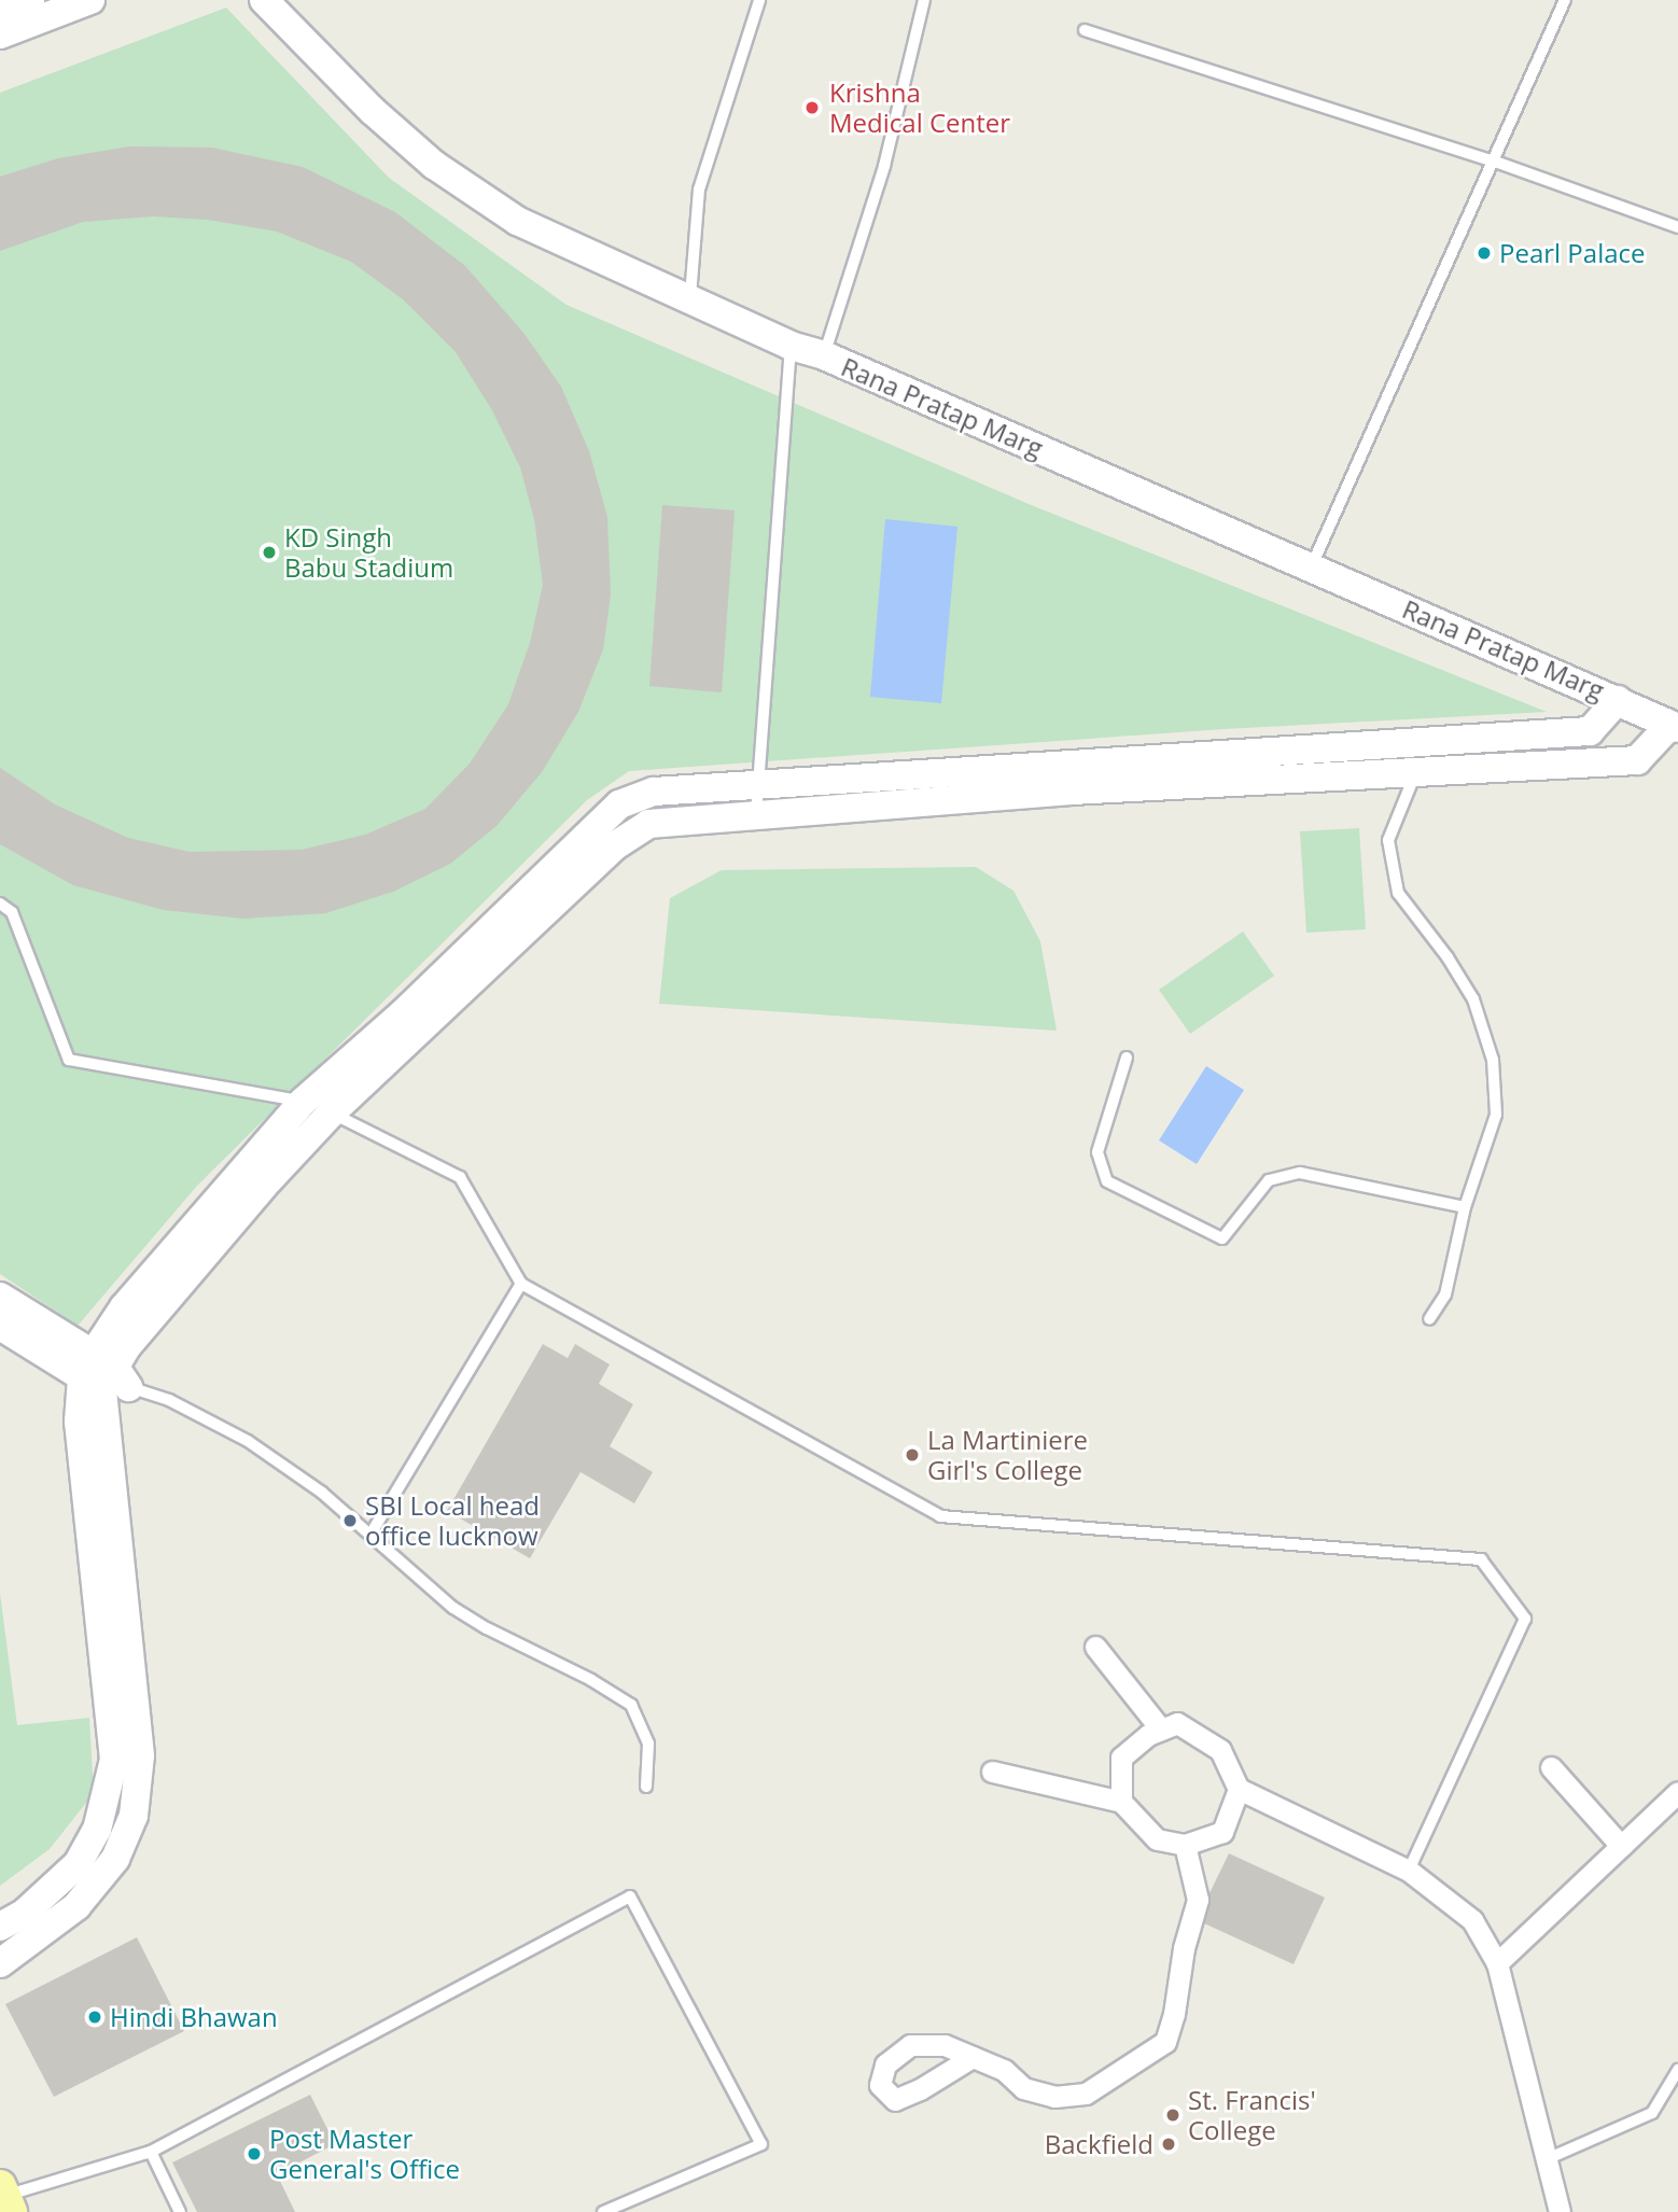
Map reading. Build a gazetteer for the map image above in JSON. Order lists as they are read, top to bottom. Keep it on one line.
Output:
{"streets":{"street":["Rana Pratap Marg"]},"places":["Krishna Medical Center","Pearl Palace","KD Singh Babu Stadium","La Martiniere Girl's College","SBI Local head office lucknow","Hindi Bhawan","St. Francis' College","Backfield","Post Master General's Office"]}
